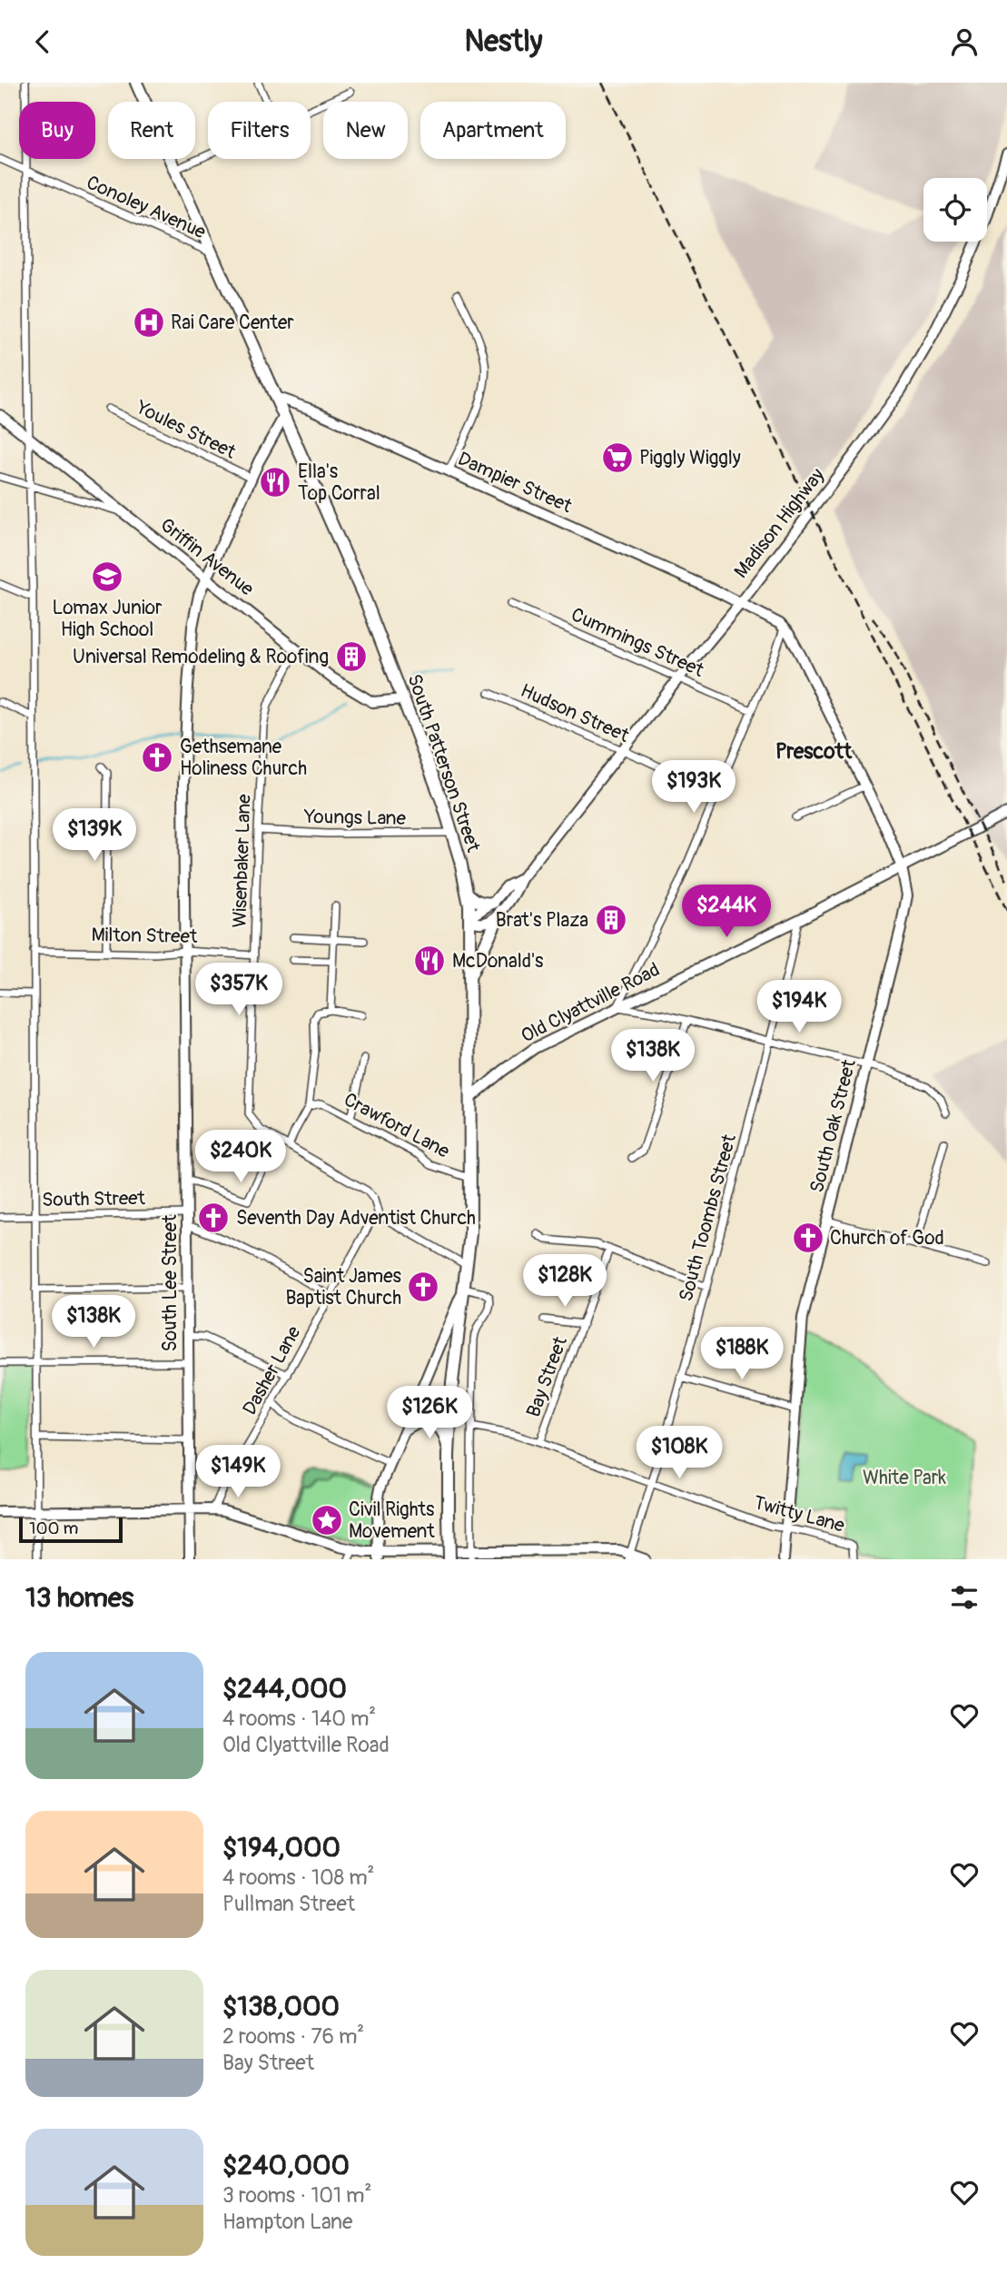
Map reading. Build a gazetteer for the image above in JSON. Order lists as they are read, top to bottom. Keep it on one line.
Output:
{"streets":{"main road":["Dampier Street","Madison Highway","Griffin Avenue","South Patterson Street","Old Clyattville Road","South Oak Street","South Lee Street"],"street":["Conoley Avenue","Youles Street","Cummings Street","Hudson Street","Youngs Lane","Wisenbaker Lane","Milton Street","Crawford Lane","South Street","South Toombs Street","Dasher Lane","Bay Street","Twitty Lane"]},"crossings":[["Conoley Avenue","South Patterson Street"],["Youles Street","South Lee Street"],["Dampier Street","Madison Highway"],["Dampier Street","South Patterson Street"],["Dampier Street","South Oak Street"],["Madison Highway","Cummings Street"],["Madison Highway","Hudson Street"],["Madison Highway","South Oak Street"],["Griffin Avenue","South Patterson Street"],["Griffin Avenue","Wisenbaker Lane"],["Griffin Avenue","South Lee Street"],["South Patterson Street","Youngs Lane"],["South Patterson Street","Old Clyattville Road"],["South Patterson Street","Crawford Lane"],["South Patterson Street","South Lee Street"],["Youngs Lane","Wisenbaker Lane"],["Wisenbaker Lane","Milton Street"],["Wisenbaker Lane","Dasher Lane"],["Milton Street","South Lee Street"],["Old Clyattville Road","South Oak Street"],["Old Clyattville Road","South Toombs Street"],["South Oak Street","Twitty Lane"],["South Street","South Lee Street"],["South Toombs Street","Twitty Lane"],["Bay Street","Twitty Lane"]],"districts":["Prescott"],"parks":["White Park"],"places":{"hospital":["Rai Care Center"],"supermarket":["Piggly Wiggly"],"restaurant":["Ella's Top Corral","McDonald's"],"school or university":["Lomax Junior High School"],"building":["Universal Remodeling & Roofing","Brat's Plaza"],"church":["Gethsemane Holiness Church","Seventh Day Adventist Church","Church of God","Saint James Baptist Church"],"place":["Civil Rights Movement"]},"scale_bar":"100 m","page":{"header":"Nestly","chip":["Buy","Rent","Filters","New","Apartment"],"price":["$193K","$139K","$244K","$357K","$194K","$138K","$240K","$128K","$138K","$188K","$126K","$108K","$149K"],"scale":"100 m","heading":"13 homes","list":[{"name":"$244,000","note":"4 rooms · 140 m² · Old Clyattville Road"},{"name":"$194,000","note":"4 rooms · 108 m² · Pullman Street"},{"name":"$138,000","note":"2 rooms · 76 m² · Bay Street"},{"name":"$240,000","note":"3 rooms · 101 m² · Hampton Lane"}]}}
